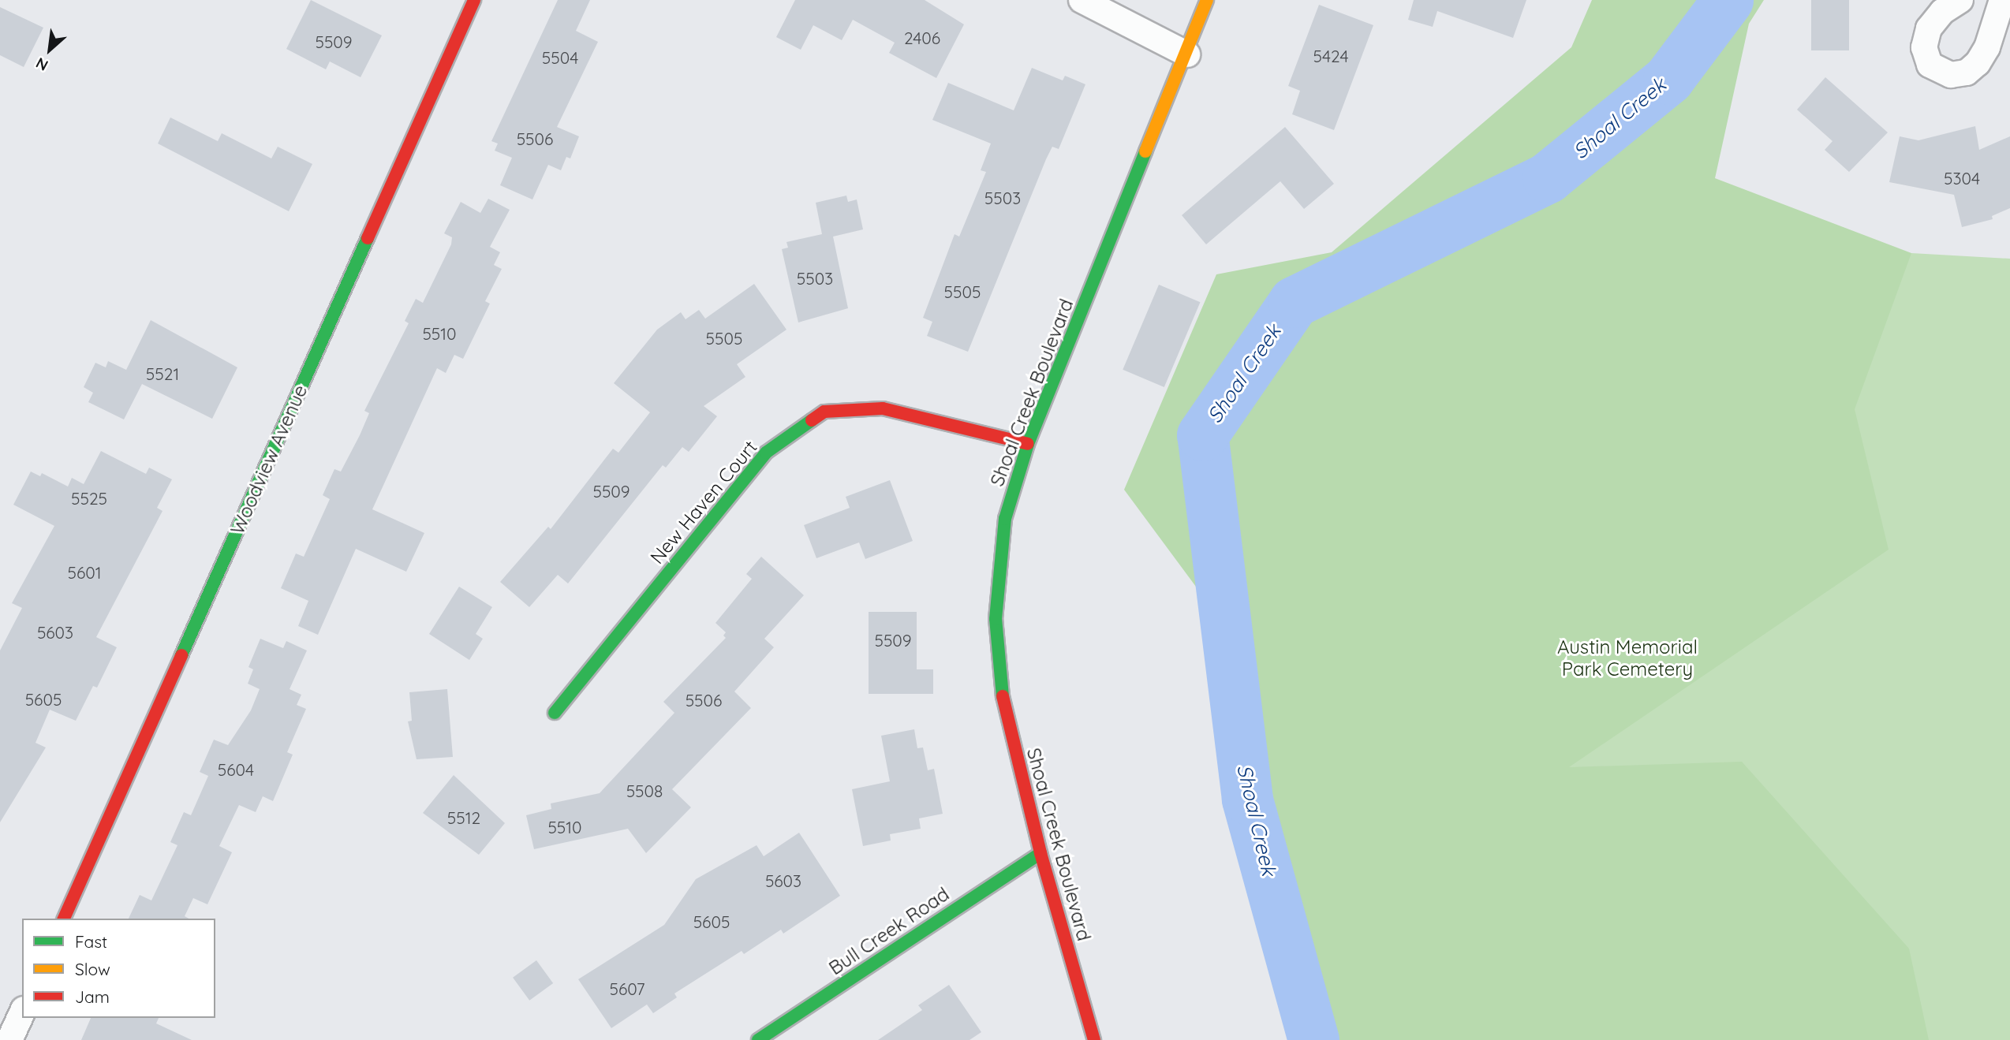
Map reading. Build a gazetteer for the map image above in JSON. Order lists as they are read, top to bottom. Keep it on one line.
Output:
{"streets":{"street":["Shoal Creek Boulevard","Woodview Avenue","New Haven Court","Bull Creek Road"]},"crossings":[["Shoal Creek Boulevard","New Haven Court"],["Shoal Creek Boulevard","Bull Creek Road"]],"water":["Shoal Creek"],"parks":["Austin Memorial Park Cemetery"],"house_numbers":["2406","5509","5424","5504","5506","5304","5503","5503","5505","5510","5505","5521","5509","5525","5601","5603","5509","5605","5506","5604","5508","5512","5510","5603","5605","5607"],"legend":["Fast","Slow","Jam"],"north":"bottom left"}
